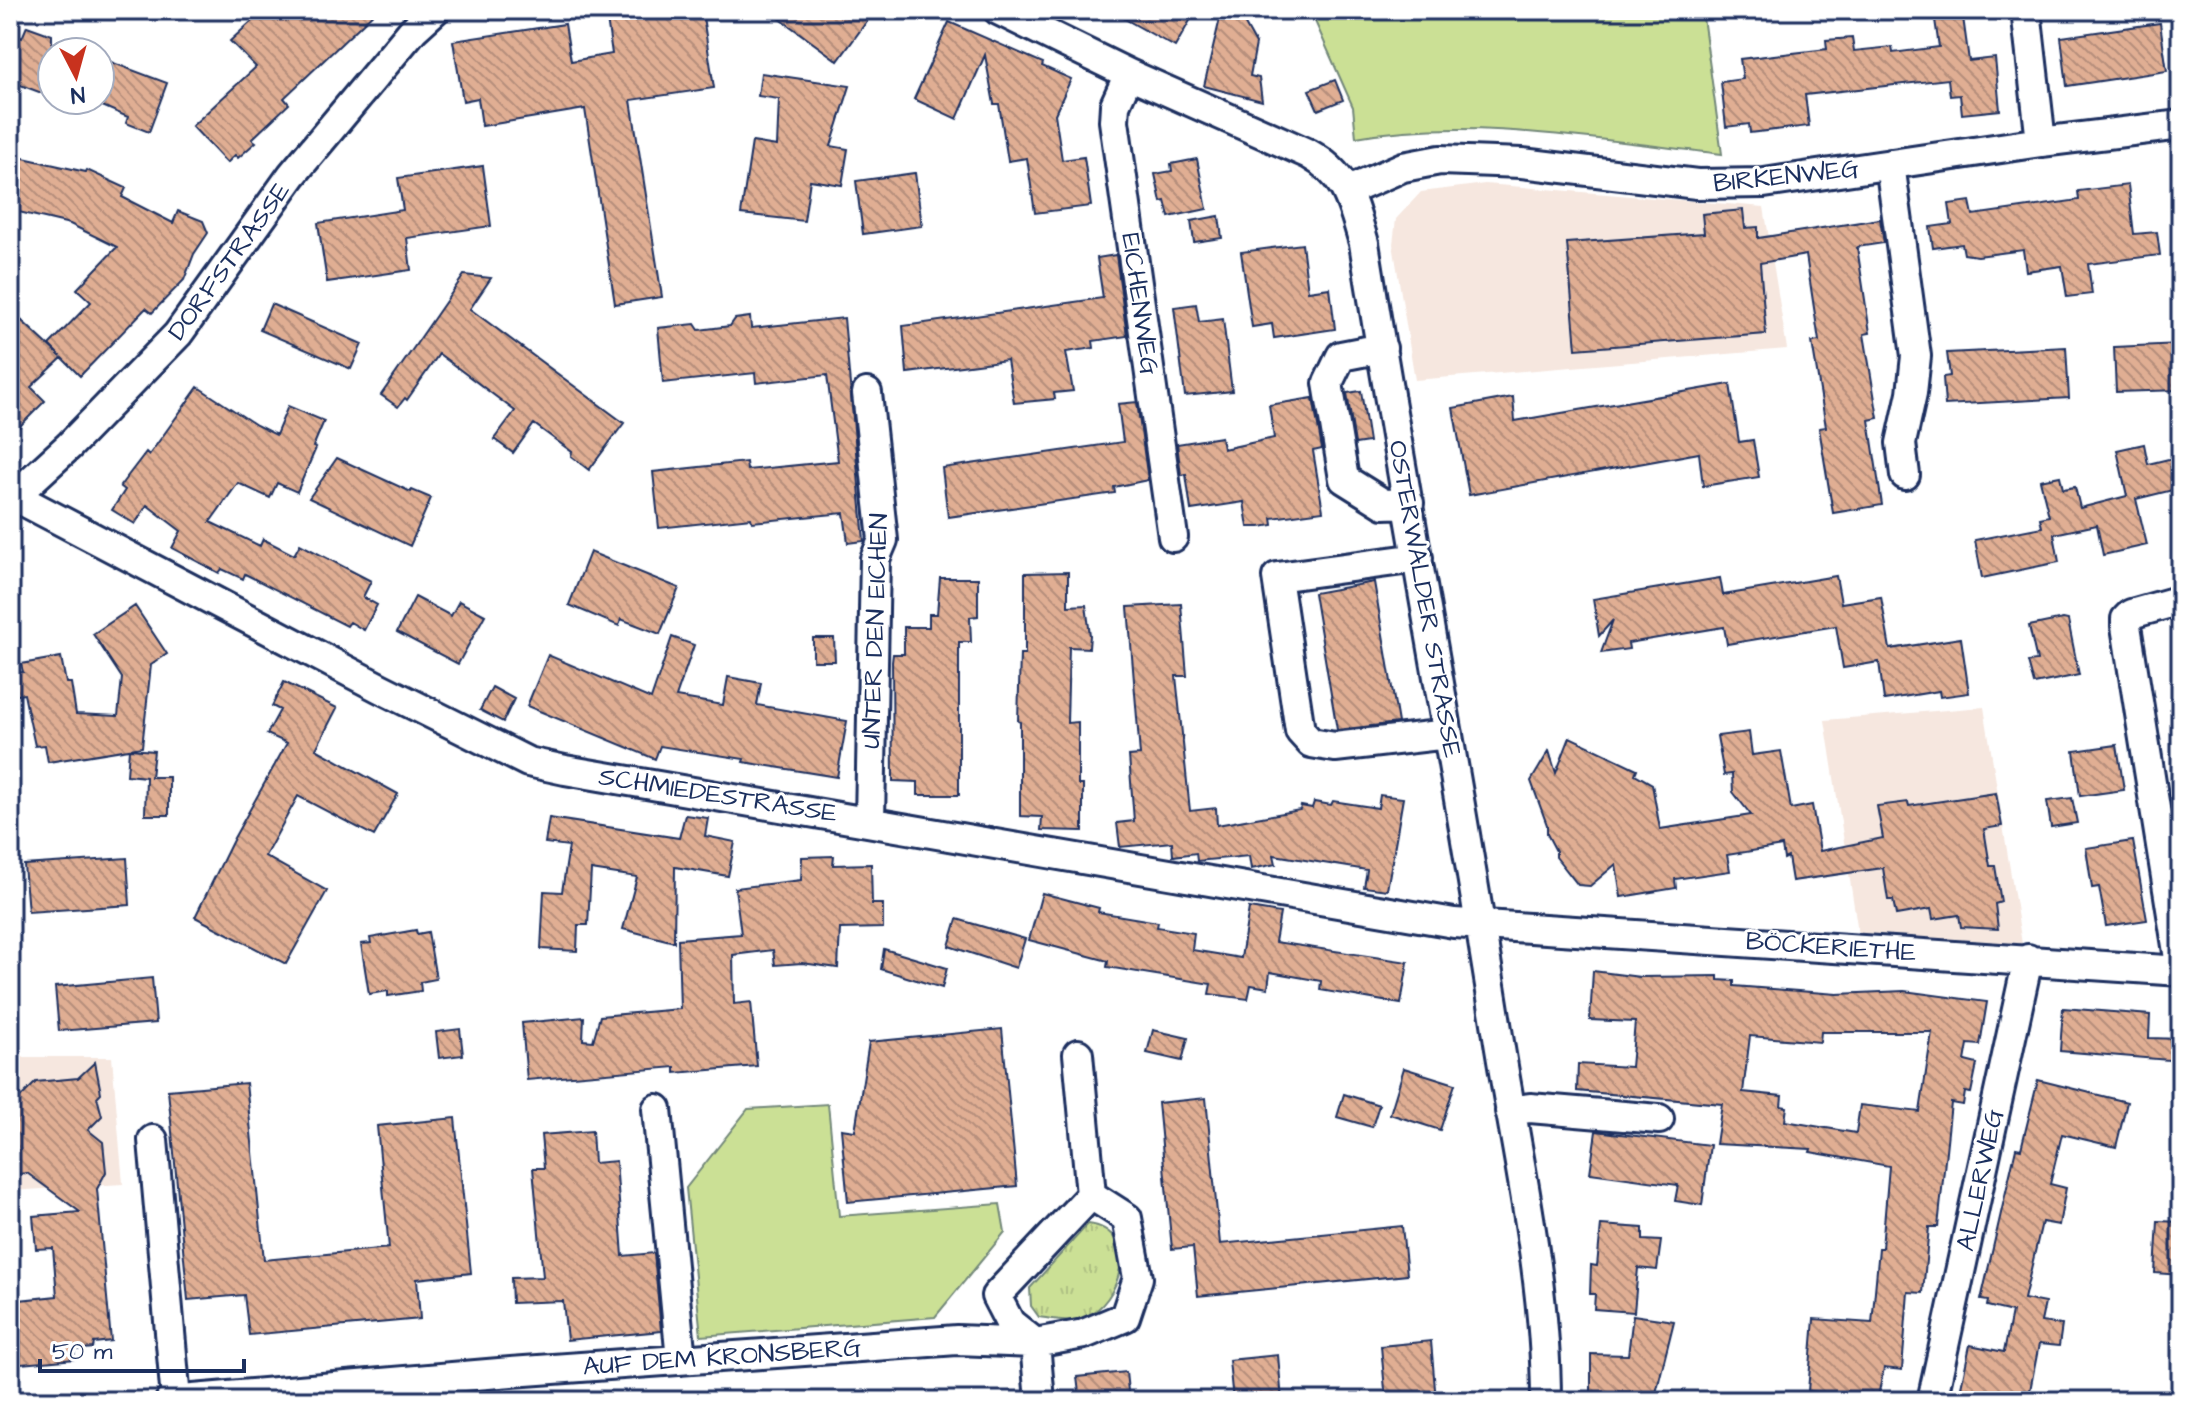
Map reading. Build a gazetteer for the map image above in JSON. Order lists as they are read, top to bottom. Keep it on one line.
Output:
{"streets":{"street":["BIRKENWEG","DORFSTRASSE","EICHENWEG","OSTERWALDER STRASSE","UNTER DEN EICHEN","SCHMIEDESTRASSE","BÖCKERIETHE","ALLERWEG","AUF DEM KRONSBERG"]},"crossings":[["BIRKENWEG","OSTERWALDER STRASSE"],["DORFSTRASSE","SCHMIEDESTRASSE"],["EICHENWEG","OSTERWALDER STRASSE"],["OSTERWALDER STRASSE","SCHMIEDESTRASSE"],["OSTERWALDER STRASSE","BÖCKERIETHE"],["UNTER DEN EICHEN","SCHMIEDESTRASSE"],["SCHMIEDESTRASSE","BÖCKERIETHE"],["BÖCKERIETHE","ALLERWEG"]],"scale_bar":"50 m","north":"bottom"}
